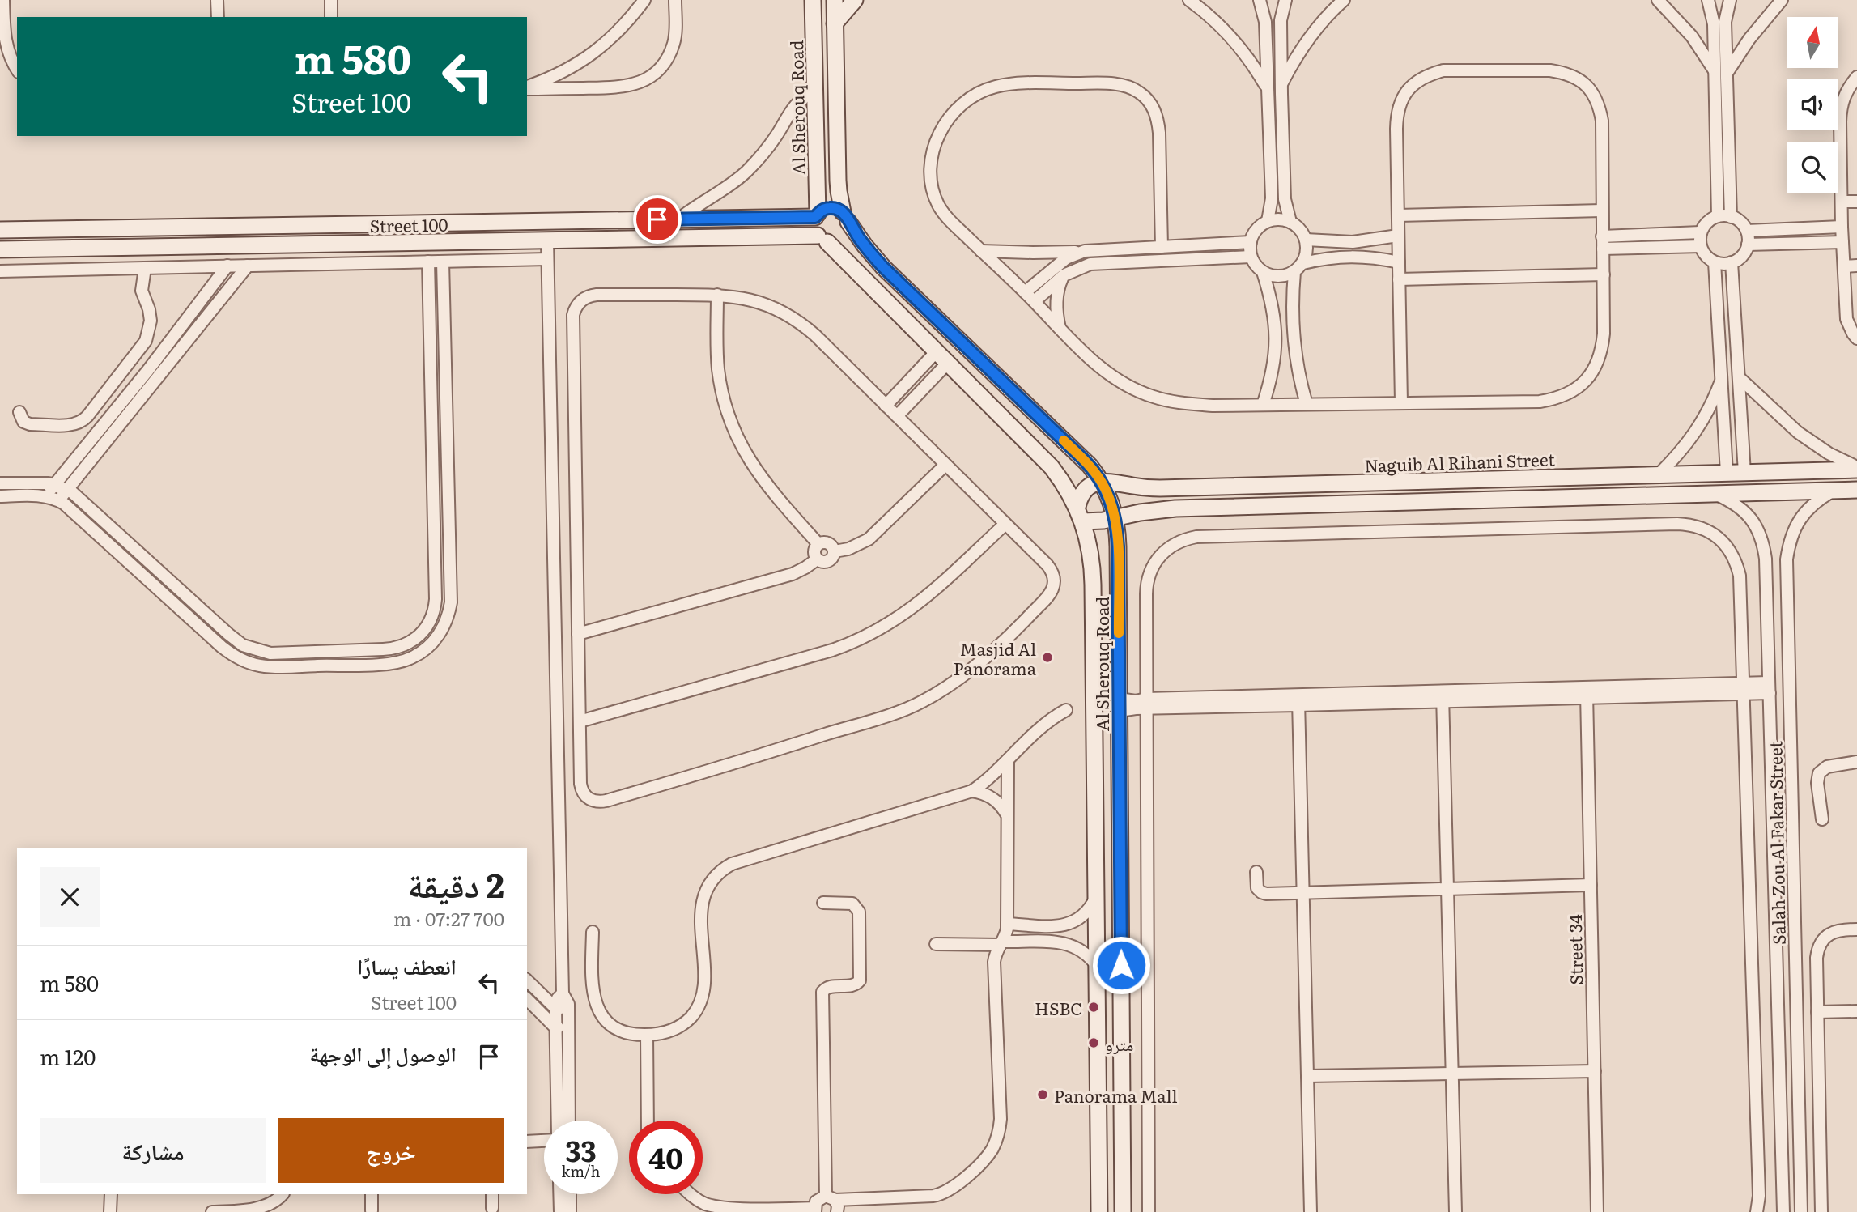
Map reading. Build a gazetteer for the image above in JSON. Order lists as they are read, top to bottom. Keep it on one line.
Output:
{"streets":{"street":["Al Sherouq Road","Street 100","Naguib Al Rihani Street","Salah Zou Al Fakar Street","Street 34"]},"crossings":[["Al Sherouq Road","Street 100"],["Al Sherouq Road","Naguib Al Rihani Street"]],"places":["Masjid Al Panorama","HSBC","مترو","Panorama Mall"],"north":"top","page":{"turn":["580 m","Street 100"],"heading":["2 دقيقة","700 m · 07:27"],"list":[{"name":"انعطف يسارًا","note":"Street 100","value":"580 m"},{"name":"الوصول إلى الوجهة","value":"120 m"}],"buttons":["خروج","مشاركة"],"speed":"33 km/h","limit":"40"}}
